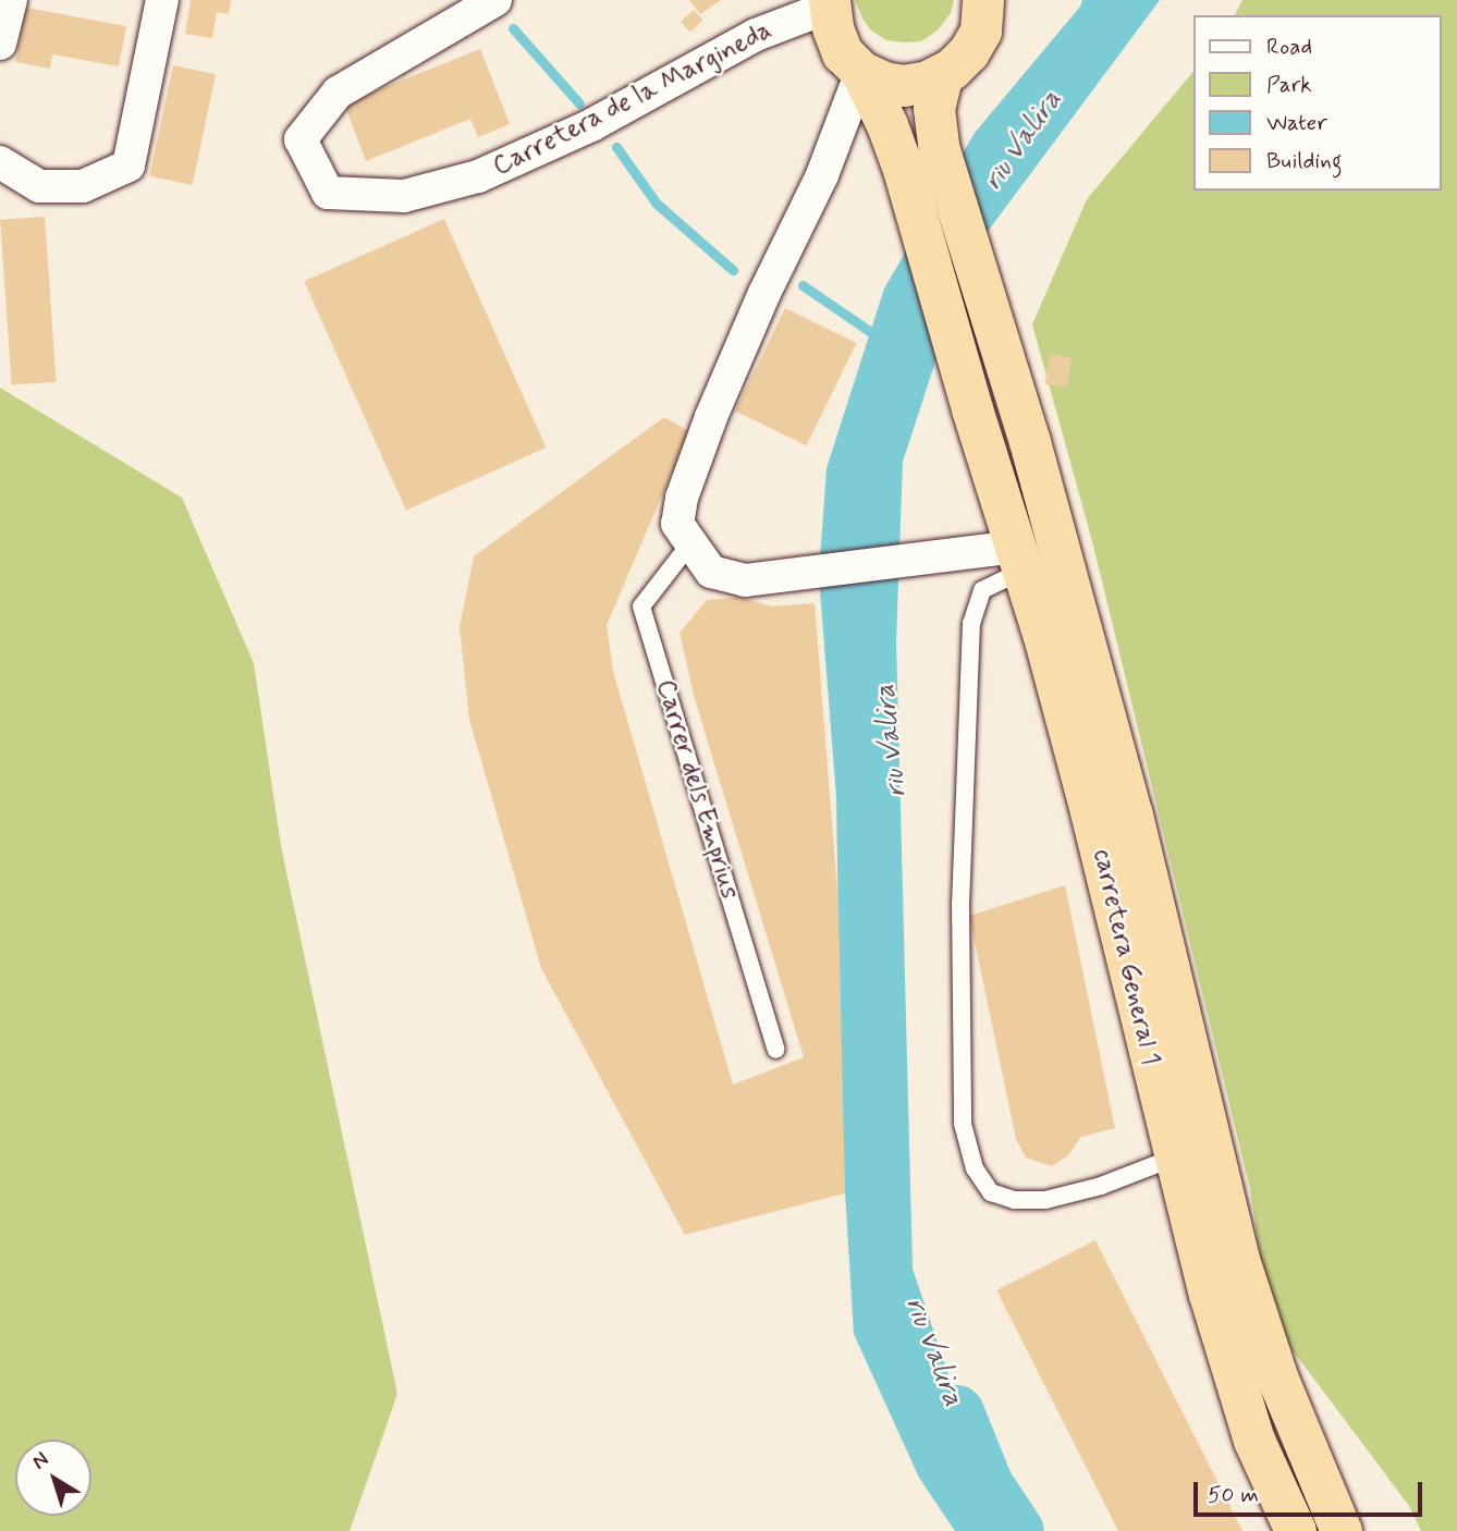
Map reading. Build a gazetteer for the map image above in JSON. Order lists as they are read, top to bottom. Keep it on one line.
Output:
{"streets":{"highway":["carretera General 1"],"street":["Carretera de la Margineda"],"lane":["Carrer dels Emprius"]},"crossings":[["Carretera de la Margineda","carretera General 1"]],"water":["riu Valira"],"legend":["Road","Park","Water","Building"],"scale_bar":"50 m","north":"top left"}
